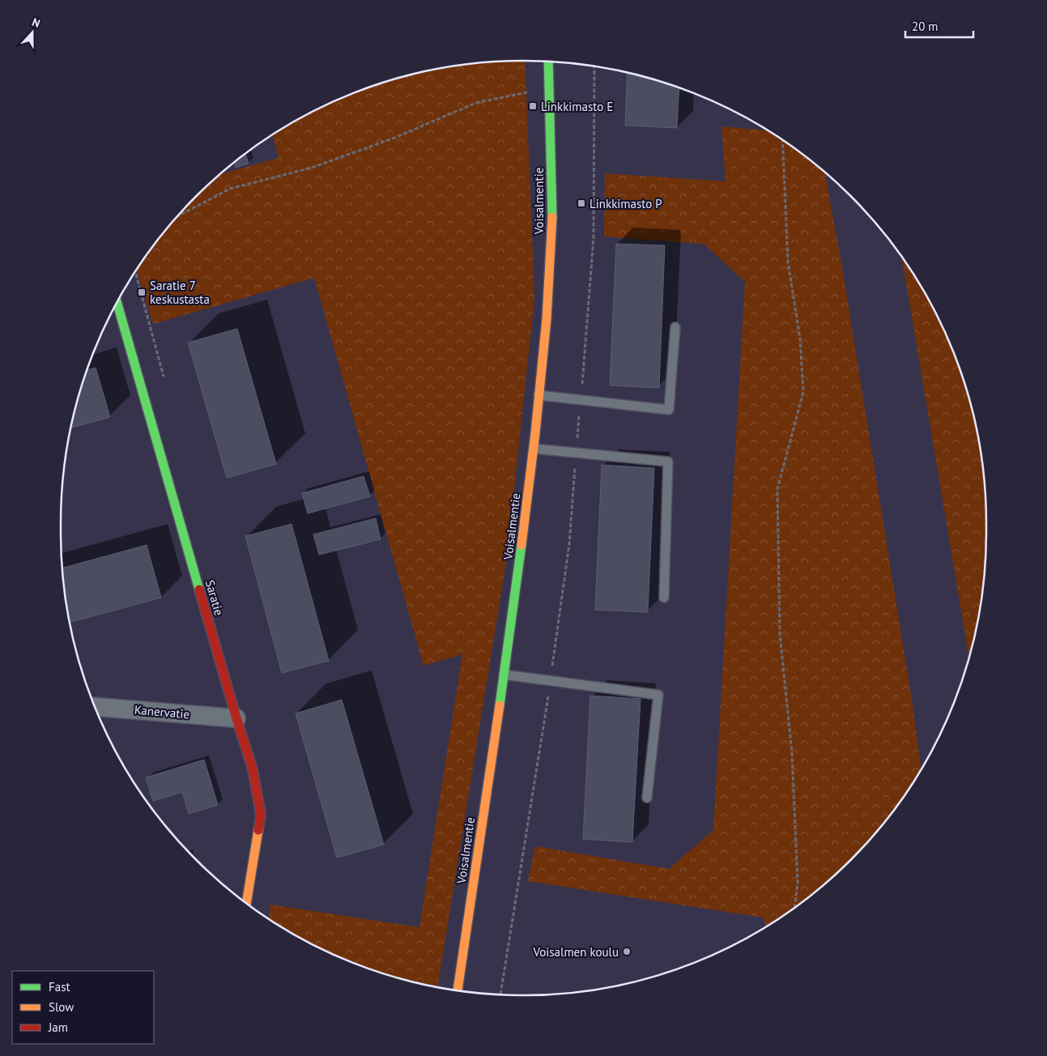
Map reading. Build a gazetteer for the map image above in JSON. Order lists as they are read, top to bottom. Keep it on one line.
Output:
{"streets":{"street":["Voisalmentie","Saratie","Kanervatie"]},"crossings":[["Saratie","Kanervatie"]],"places":{"transit":["Linkkimasto E","Linkkimasto P","Saratie 7 keskustasta"],"other":["Voisalmen koulu"]},"legend":["Fast","Slow","Jam"],"scale_bar":"20 m","north":"top"}
